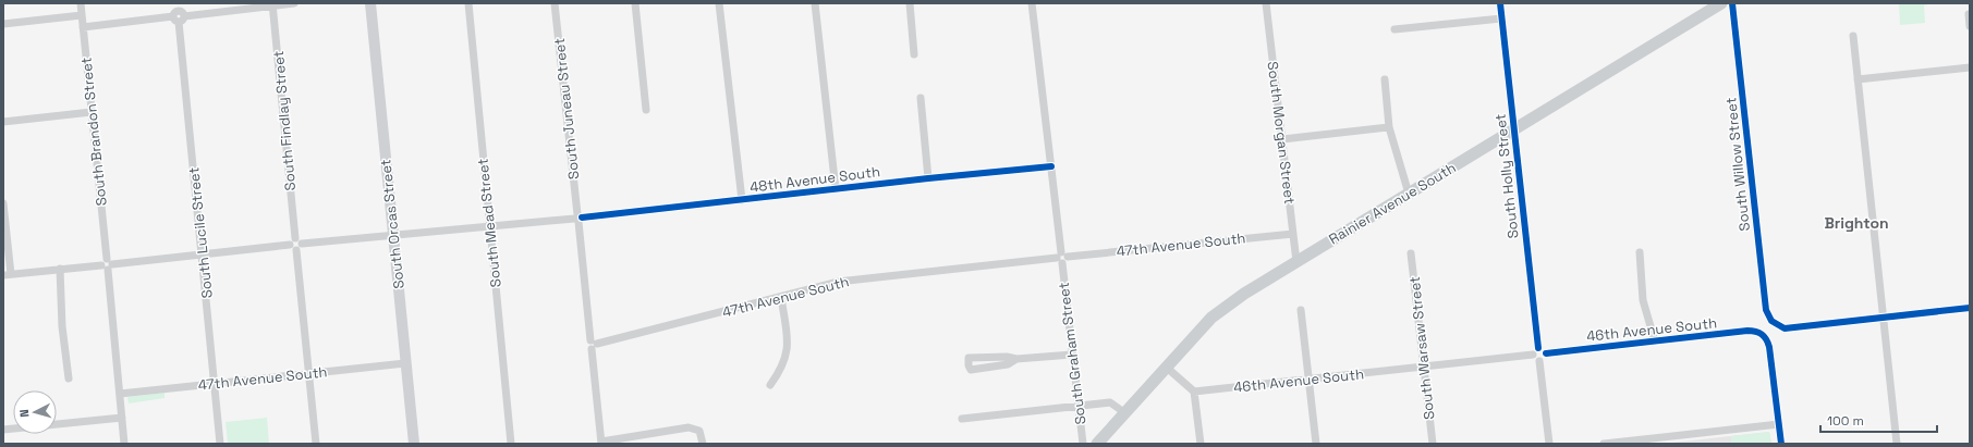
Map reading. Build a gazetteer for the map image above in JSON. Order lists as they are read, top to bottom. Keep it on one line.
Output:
{"streets":{"main road":["Rainier Avenue South"],"street":["South Juneau Street","South Findlay Street","South Brandon Street","South Morgan Street","South Willow Street","South Holly Street","48th Avenue South","South Mead Street","South Orcas Street","South Lucile Street","47th Avenue South","46th Avenue South","South Warsaw Street","South Graham Street"]},"crossings":[["South Juneau Street","48th Avenue South"],["South Juneau Street","47th Avenue South"],["South Findlay Street","48th Avenue South"],["South Findlay Street","47th Avenue South"],["South Brandon Street","48th Avenue South"],["South Brandon Street","47th Avenue South"],["South Morgan Street","Rainier Avenue South"],["South Morgan Street","47th Avenue South"],["South Holly Street","Rainier Avenue South"],["South Holly Street","46th Avenue South"],["48th Avenue South","South Mead Street"],["48th Avenue South","South Orcas Street"],["48th Avenue South","South Lucile Street"],["48th Avenue South","South Graham Street"],["South Orcas Street","47th Avenue South"],["South Lucile Street","47th Avenue South"],["47th Avenue South","South Graham Street"],["46th Avenue South","South Warsaw Street"]],"districts":["Brighton"],"scale_bar":"100 m","north":"left"}
